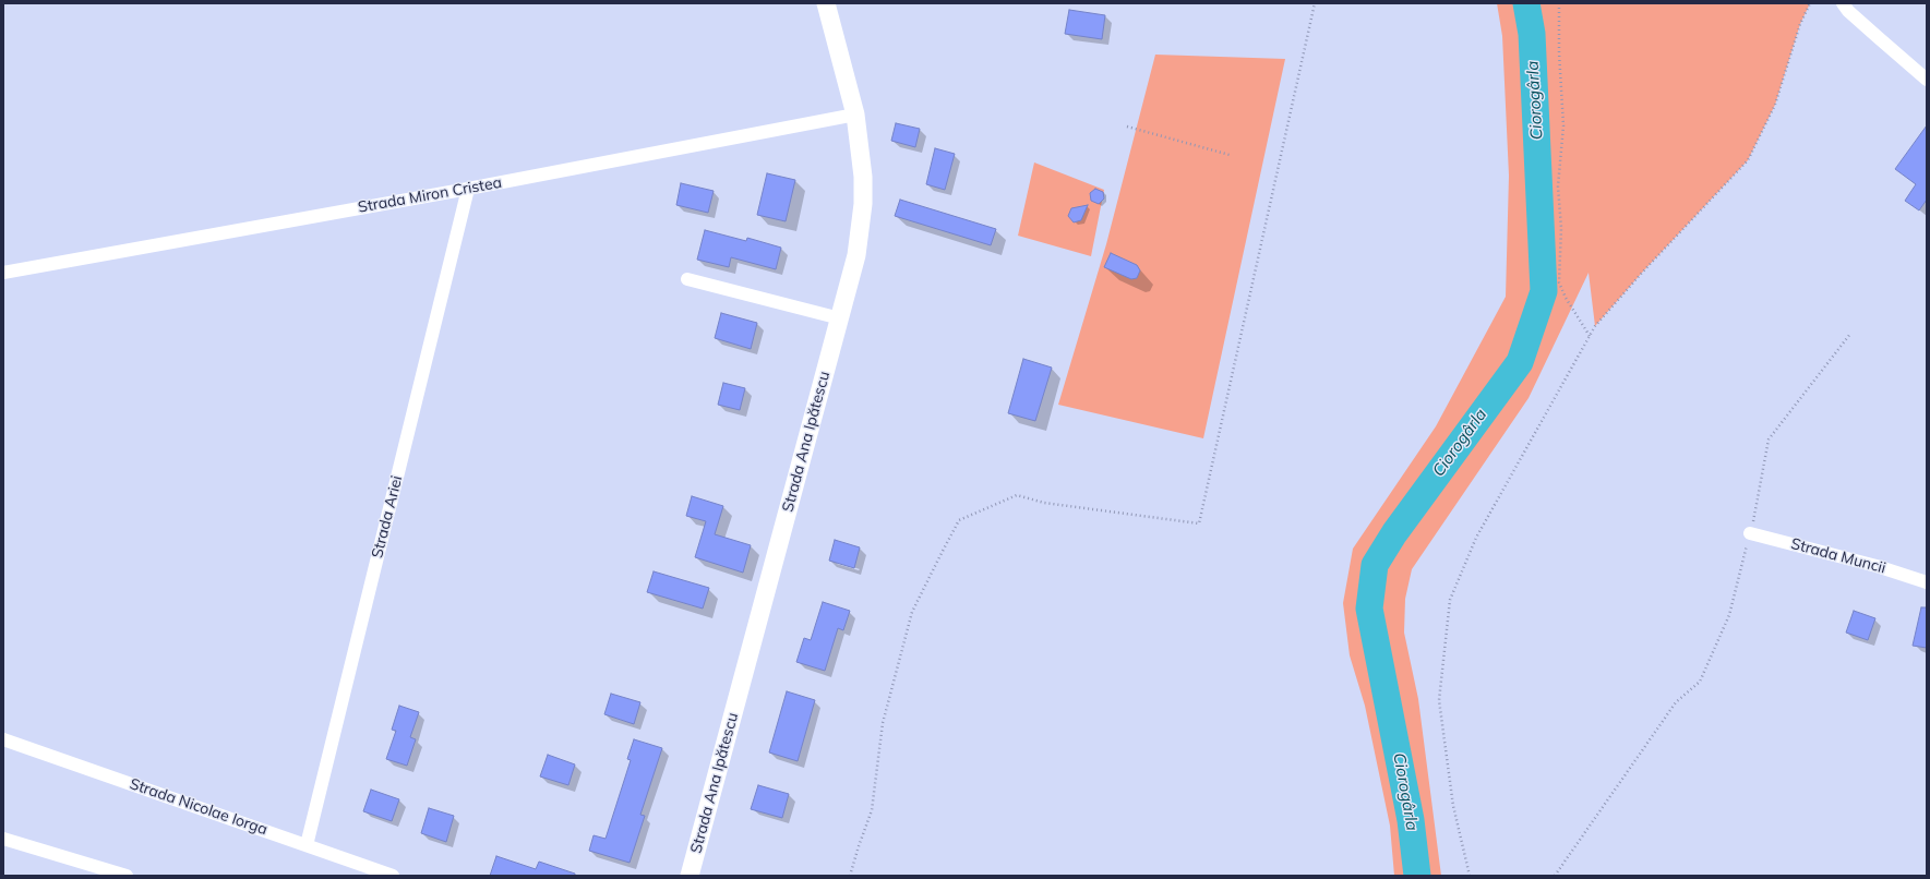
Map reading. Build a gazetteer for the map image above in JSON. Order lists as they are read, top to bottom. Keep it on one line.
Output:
{"streets":{"main road":["Strada Ana Ipătescu"],"street":["Strada Miron Cristea","Strada Ariei","Strada Muncii","Strada Nicolae Iorga"]},"crossings":[["Strada Miron Cristea","Strada Ana Ipătescu"],["Strada Miron Cristea","Strada Ariei"],["Strada Ariei","Strada Nicolae Iorga"]],"water":["Ciorogârla"]}
